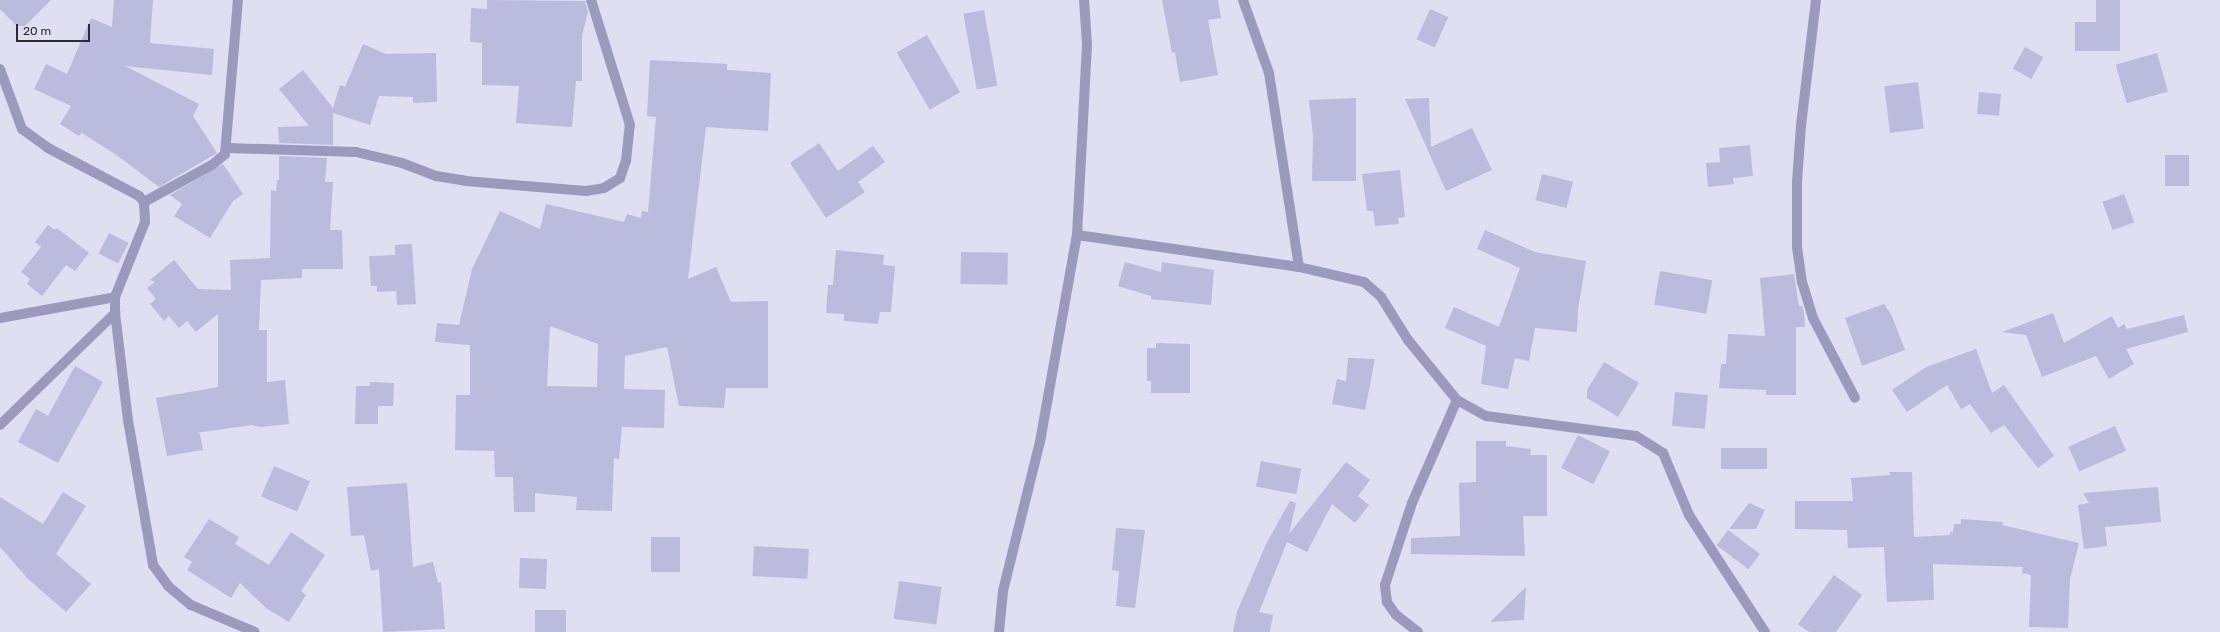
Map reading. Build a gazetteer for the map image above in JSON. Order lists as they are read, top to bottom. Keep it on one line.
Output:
{"scale_bar":"20 m"}
